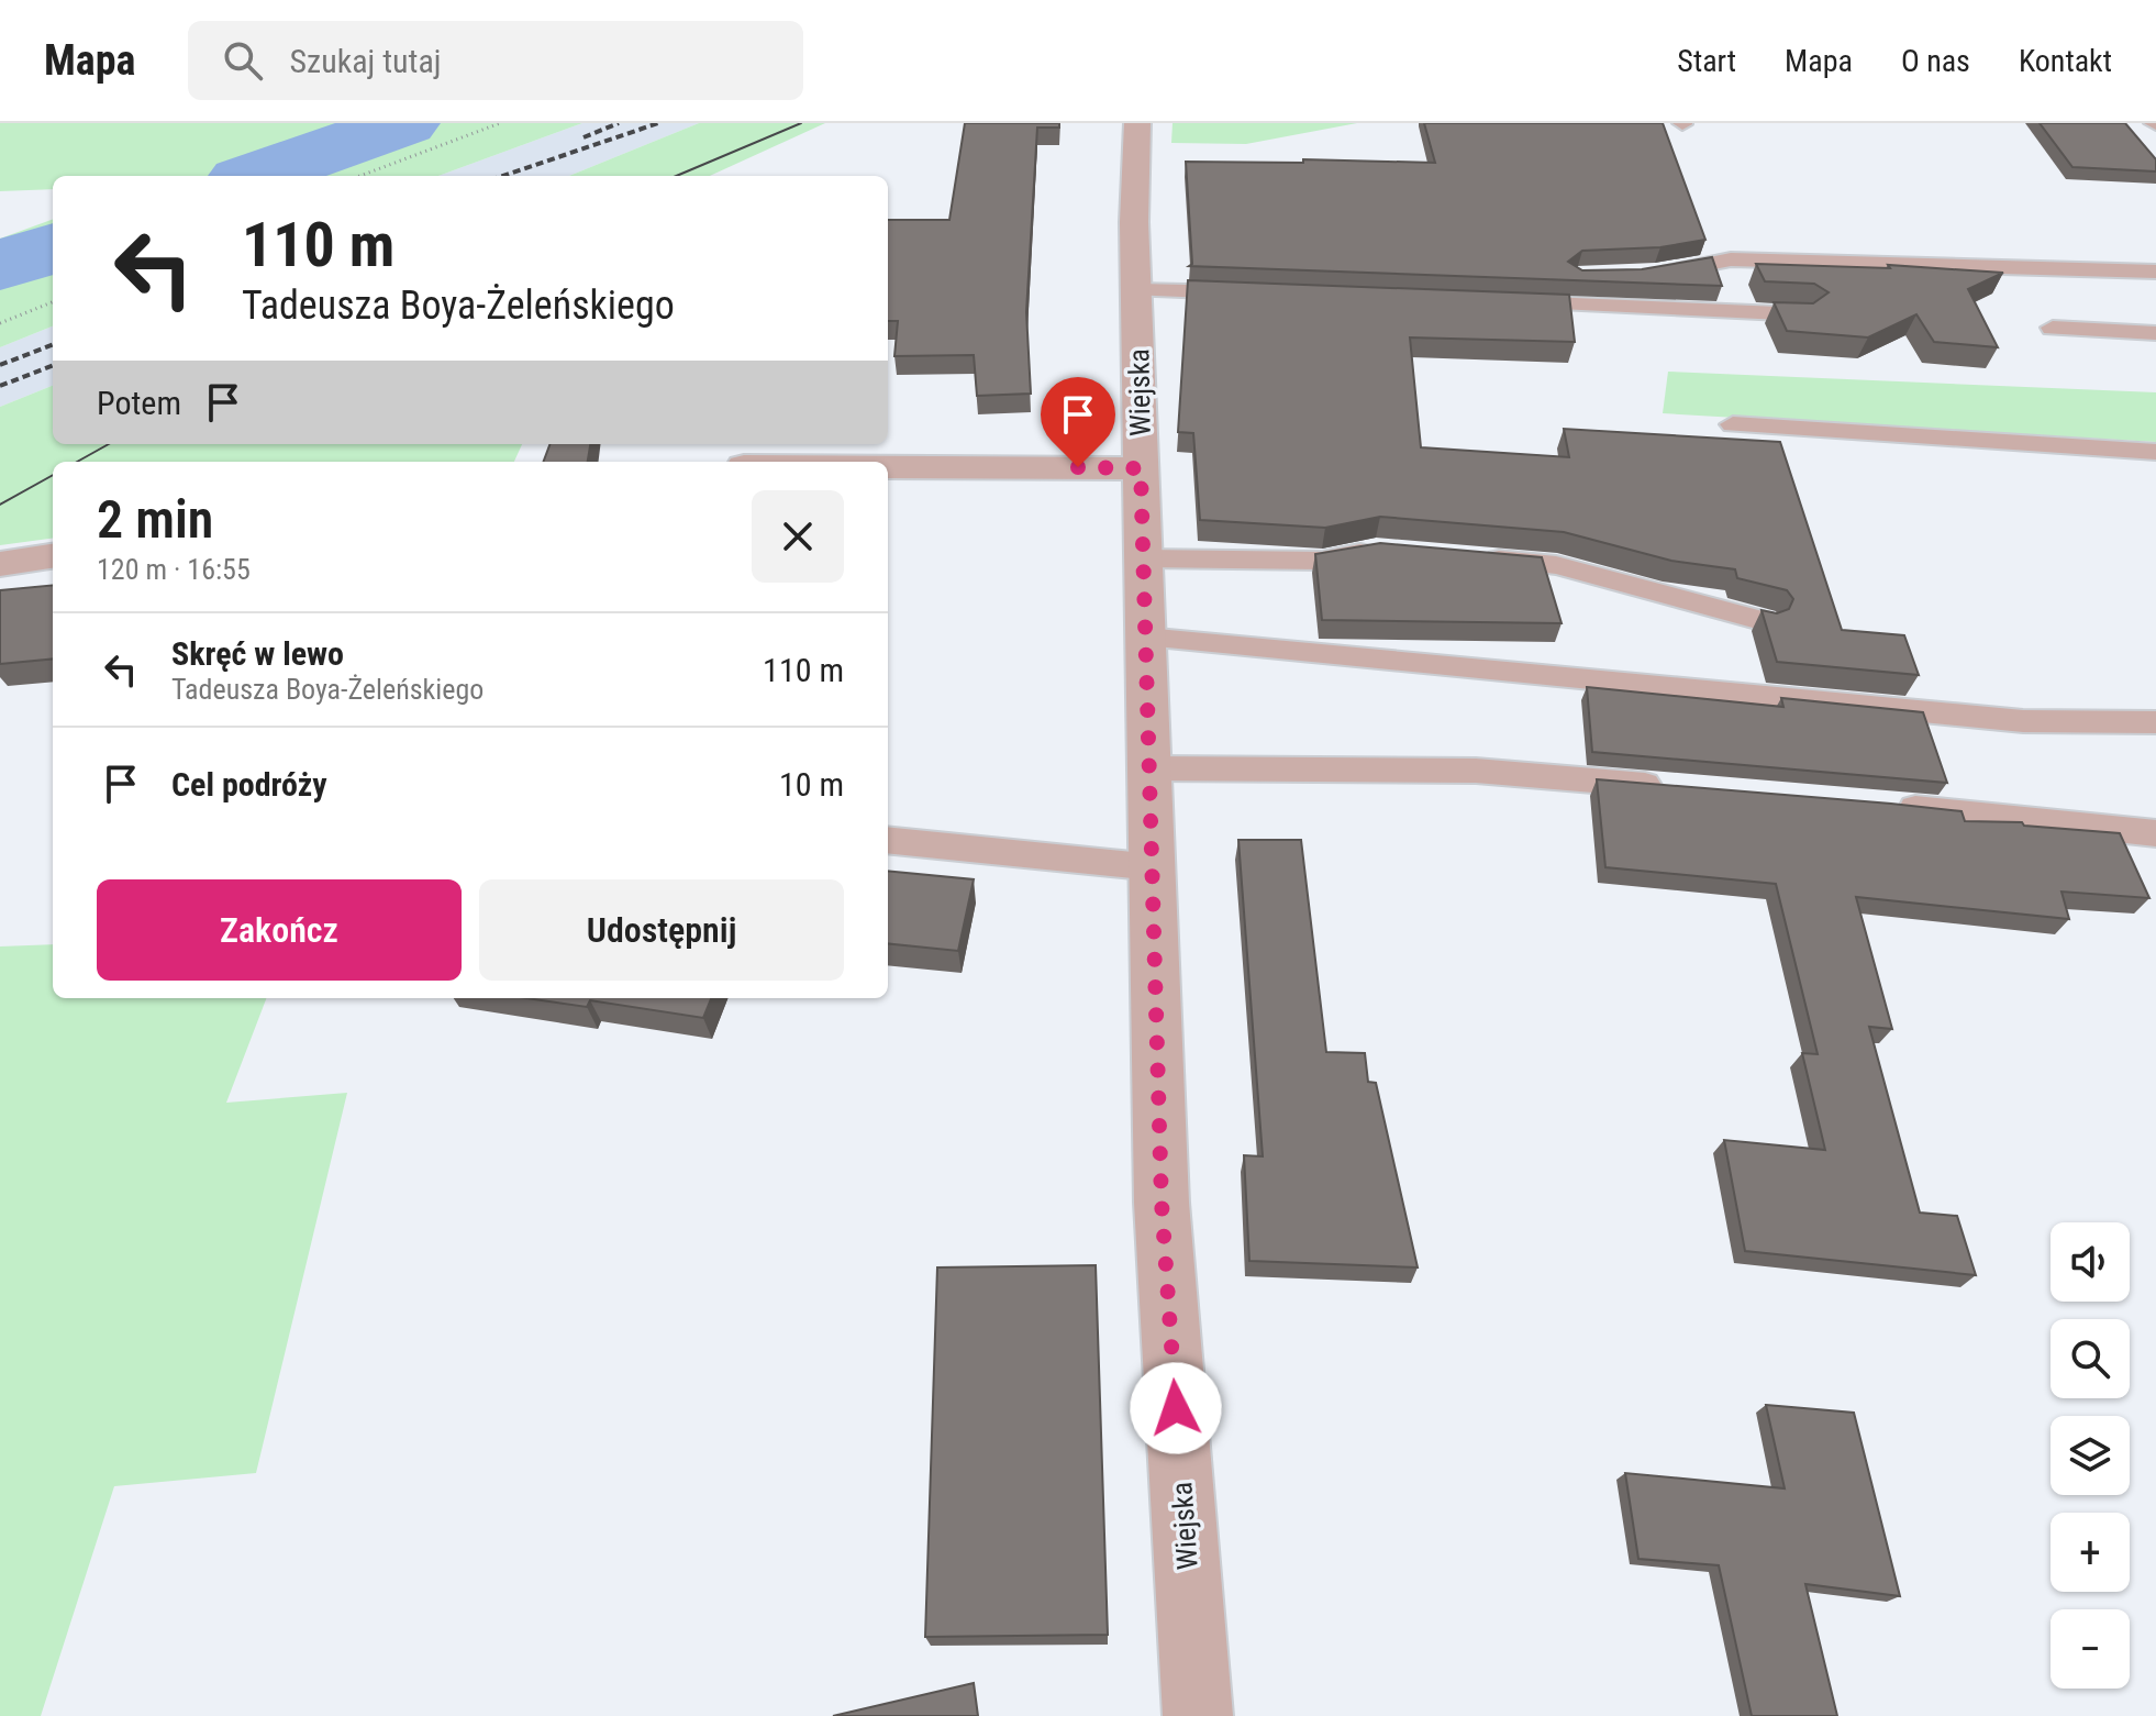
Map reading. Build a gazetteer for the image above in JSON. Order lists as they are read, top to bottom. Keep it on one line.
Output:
{"streets":{"street":["Wiejska"]},"page":{"header":"Mapa","search":"Szukaj tutaj","nav":["Start","Mapa","O nas","Kontakt"],"turn":["110 m","Tadeusza Boya-Żeleńskiego"],"then":"Potem","heading":["2 min","120 m · 16:55"],"list":[{"name":"Skręć w lewo","note":"Tadeusza Boya-Żeleńskiego","value":"110 m"},{"name":"Cel podróży","value":"10 m"}],"buttons":["Zakończ","Udostępnij"],"map_buttons":["+","−"]}}
